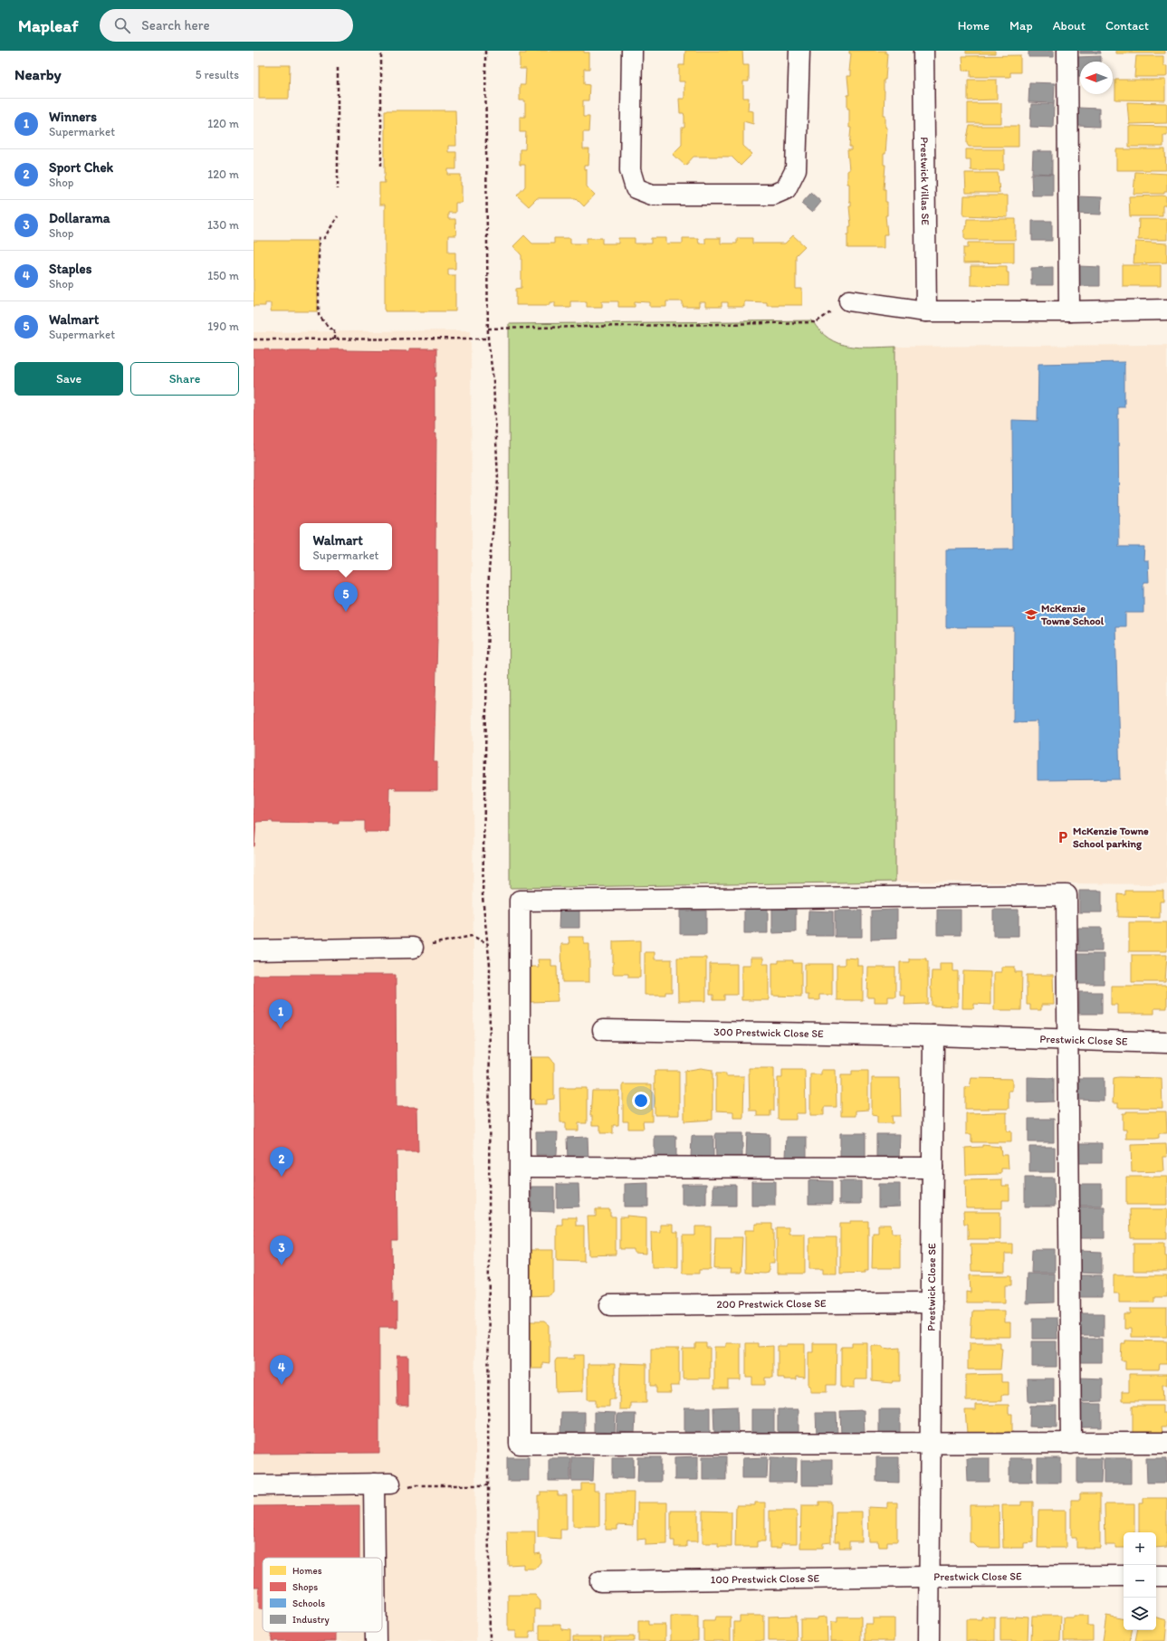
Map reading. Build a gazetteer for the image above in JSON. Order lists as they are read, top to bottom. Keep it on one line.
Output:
{"streets":{"street":["Prestwick Villas SE","300 Prestwick Close SE","Prestwick Close SE","200 Prestwick Close SE","100 Prestwick Close SE"]},"crossings":[["300 Prestwick Close SE","Prestwick Close SE"],["Prestwick Close SE","200 Prestwick Close SE"],["Prestwick Close SE","100 Prestwick Close SE"]],"places":{"school or university":["McKenzie Towne School"],"parking":["McKenzie Towne School parking"]},"legend":["Homes","Shops","Schools","Industry"],"north":"left","page":{"header":"Mapleaf","search":"Search here","nav":["Home","Map","About","Contact"],"heading":["Nearby","5 results"],"list":[{"mark":"1","name":"Winners","note":"Supermarket","value":"120 m"},{"mark":"2","name":"Sport Chek","note":"Shop","value":"120 m"},{"mark":"3","name":"Dollarama","note":"Shop","value":"130 m"},{"mark":"4","name":"Staples","note":"Shop","value":"150 m"},{"mark":"5","name":"Walmart","note":"Supermarket","value":"190 m"}],"buttons":["Save","Share"],"popup":["Walmart","Supermarket"],"pins":["5","1","2","3","4"],"map_buttons":["+","−"]}}
